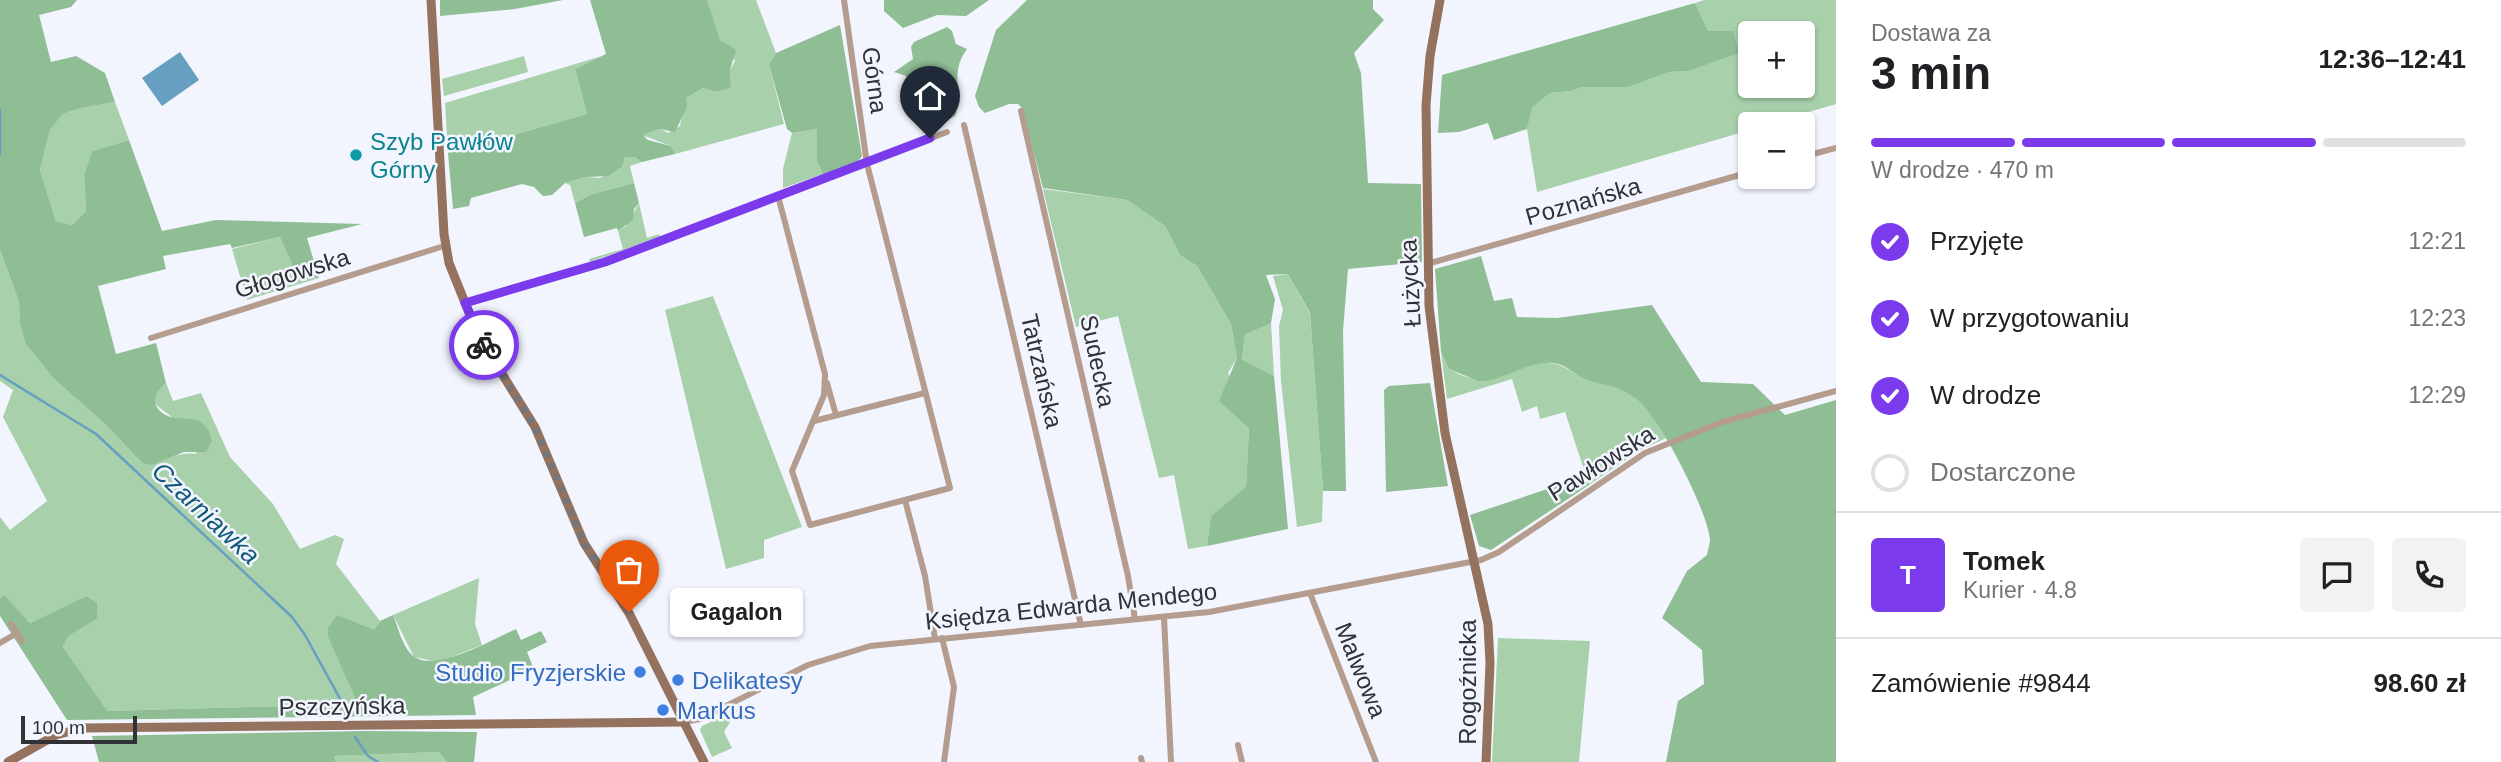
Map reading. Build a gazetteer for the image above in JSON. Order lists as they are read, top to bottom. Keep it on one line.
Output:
{"streets":{"street":["Górna","Poznańska","Głogowska","Łużycka","Sudecka","Tatrzańska","Pawłowska","Księdza Edwarda Mendego","Malwowa","Rogoźnicka","Pszczyńska"]},"crossings":[["Poznańska","Łużycka"],["Łużycka","Pawłowska"],["Łużycka","Księdza Edwarda Mendego"],["Łużycka","Rogoźnicka"],["Sudecka","Księdza Edwarda Mendego"],["Tatrzańska","Księdza Edwarda Mendego"],["Pawłowska","Księdza Edwarda Mendego"],["Pawłowska","Rogoźnicka"],["Księdza Edwarda Mendego","Malwowa"],["Księdza Edwarda Mendego","Rogoźnicka"],["Księdza Edwarda Mendego","Pszczyńska"]],"water":["Czarniawka"],"places":["Szyb Pawłów Górny","Gagalon","Studio Fryzjerskie","Delikatesy","Markus"],"scale_bar":"100 m","page":{"heading":["3 min","Dostawa za","12:36–12:41"],"panel":["Tomek","Kurier · 4.8","Zamówienie #9844","98.60 zł"],"map_buttons":["+","−"],"bar":"W drodze · 470 m","list":[["Przyjęte","12:21"],["W przygotowaniu","12:23"],["W drodze","12:29"],"Dostarczone"],"round":"T","bubble":"Gagalon","scale":"100 m"}}
